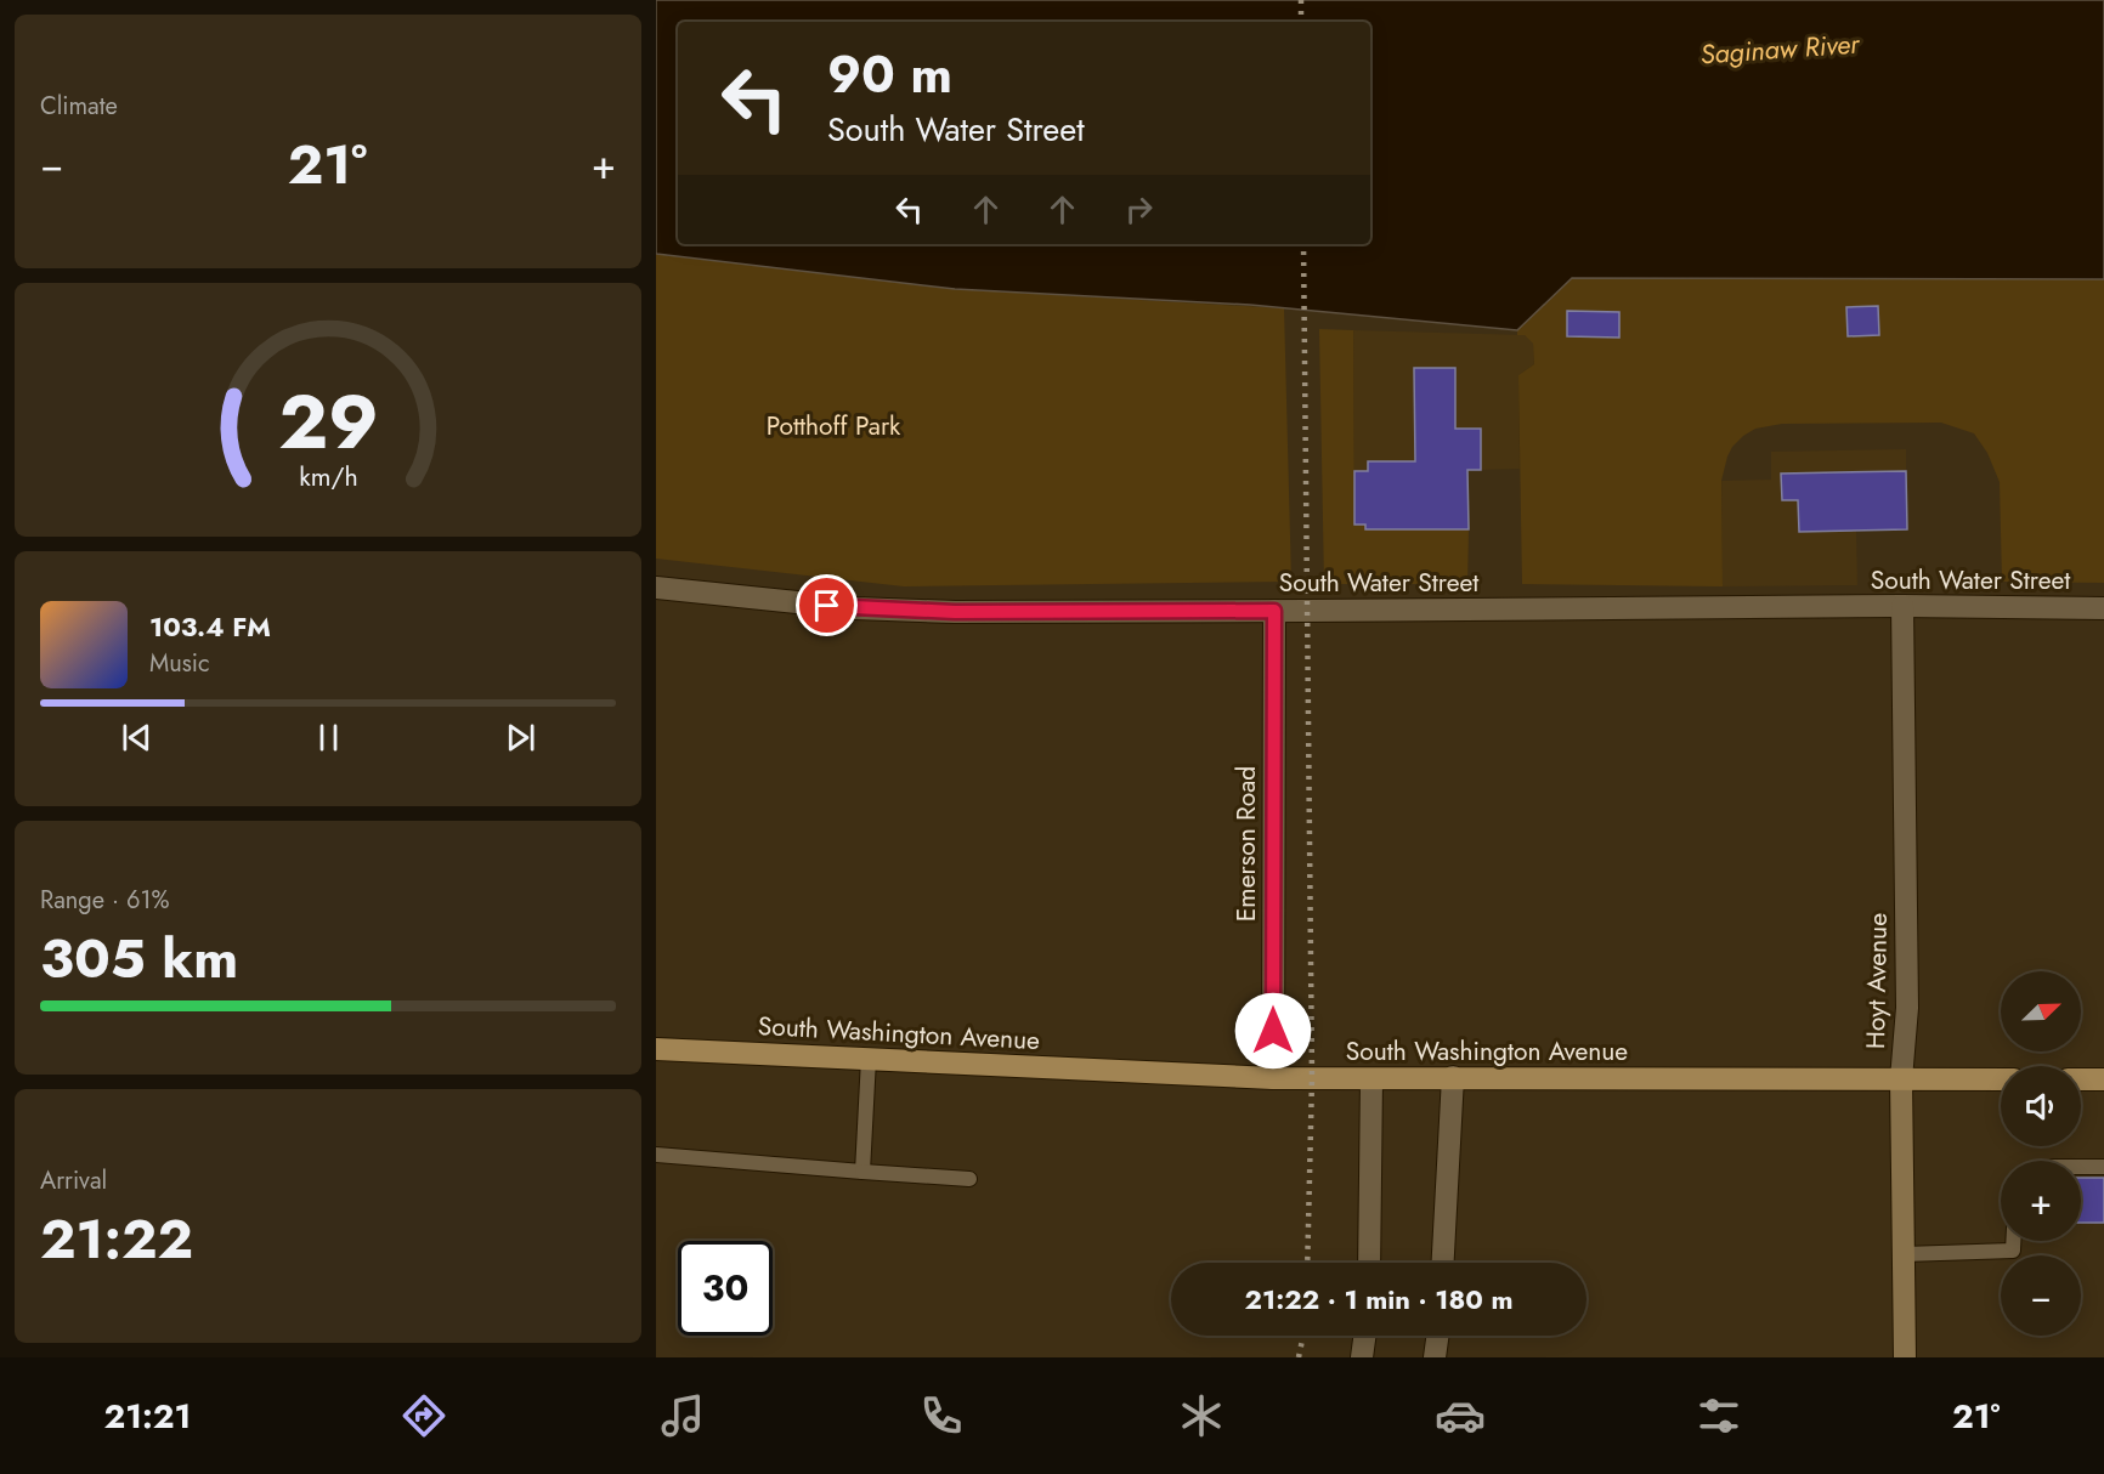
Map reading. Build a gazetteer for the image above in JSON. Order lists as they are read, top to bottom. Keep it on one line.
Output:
{"streets":{"main road":["South Washington Avenue"],"street":["South Water Street","Emerson Road","Hoyt Avenue"]},"crossings":[["South Water Street","Emerson Road"],["South Water Street","Hoyt Avenue"],["Emerson Road","South Washington Avenue"],["Hoyt Avenue","South Washington Avenue"]],"water":["Saginaw River"],"parks":["Potthoff Park"],"north":"top right","page":{"tile":["Climate",["Range · 61%","305 km"],["Arrival","21:22"]],"turn":["90 m","South Water Street"],"heat":["−","21°","+"],"song":["103.4 FM","Music"],"map_buttons":["+","−"],"limit":"30","trip":"21:22 · 1 min · 180 m","tabs":["21:21","21°"],"gauge":["29","km/h"]}}
